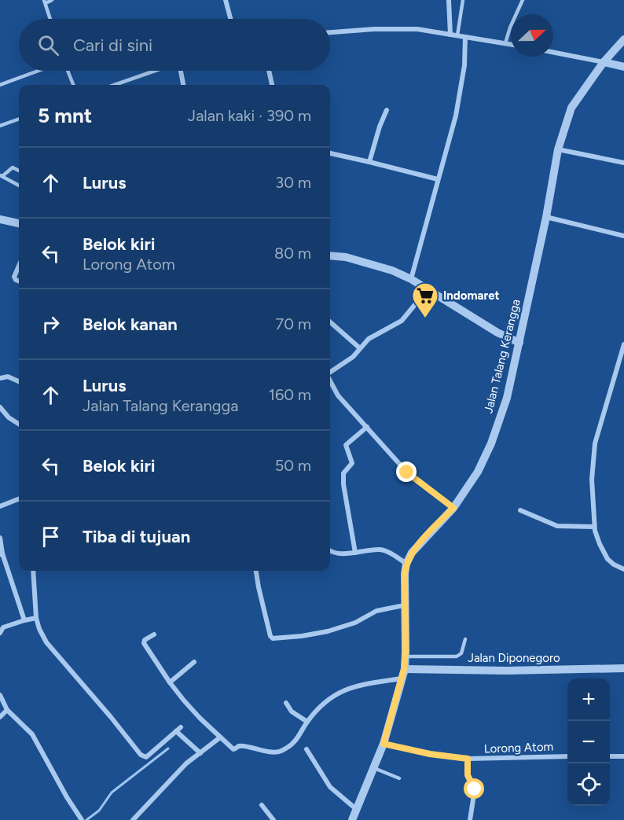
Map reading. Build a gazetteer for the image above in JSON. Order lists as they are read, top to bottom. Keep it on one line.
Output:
{"streets":{"street":["Jalan Talang Kerangga","Jalan Diponegoro","Lorong Atom"]},"crossings":[["Jalan Talang Kerangga","Jalan Diponegoro"],["Jalan Talang Kerangga","Lorong Atom"]],"places":{"supermarket":["Indomaret"]},"north":"right","page":{"search":"Cari di sini","heading":["5 mnt","Jalan kaki · 390 m"],"list":[["Lurus","30 m"],["Belok kiri","Lorong Atom","80 m"],["Belok kanan","70 m"],["Lurus","Jalan Talang Kerangga","160 m"],["Belok kiri","50 m"],"Tiba di tujuan"],"map_buttons":["+","−"]}}
